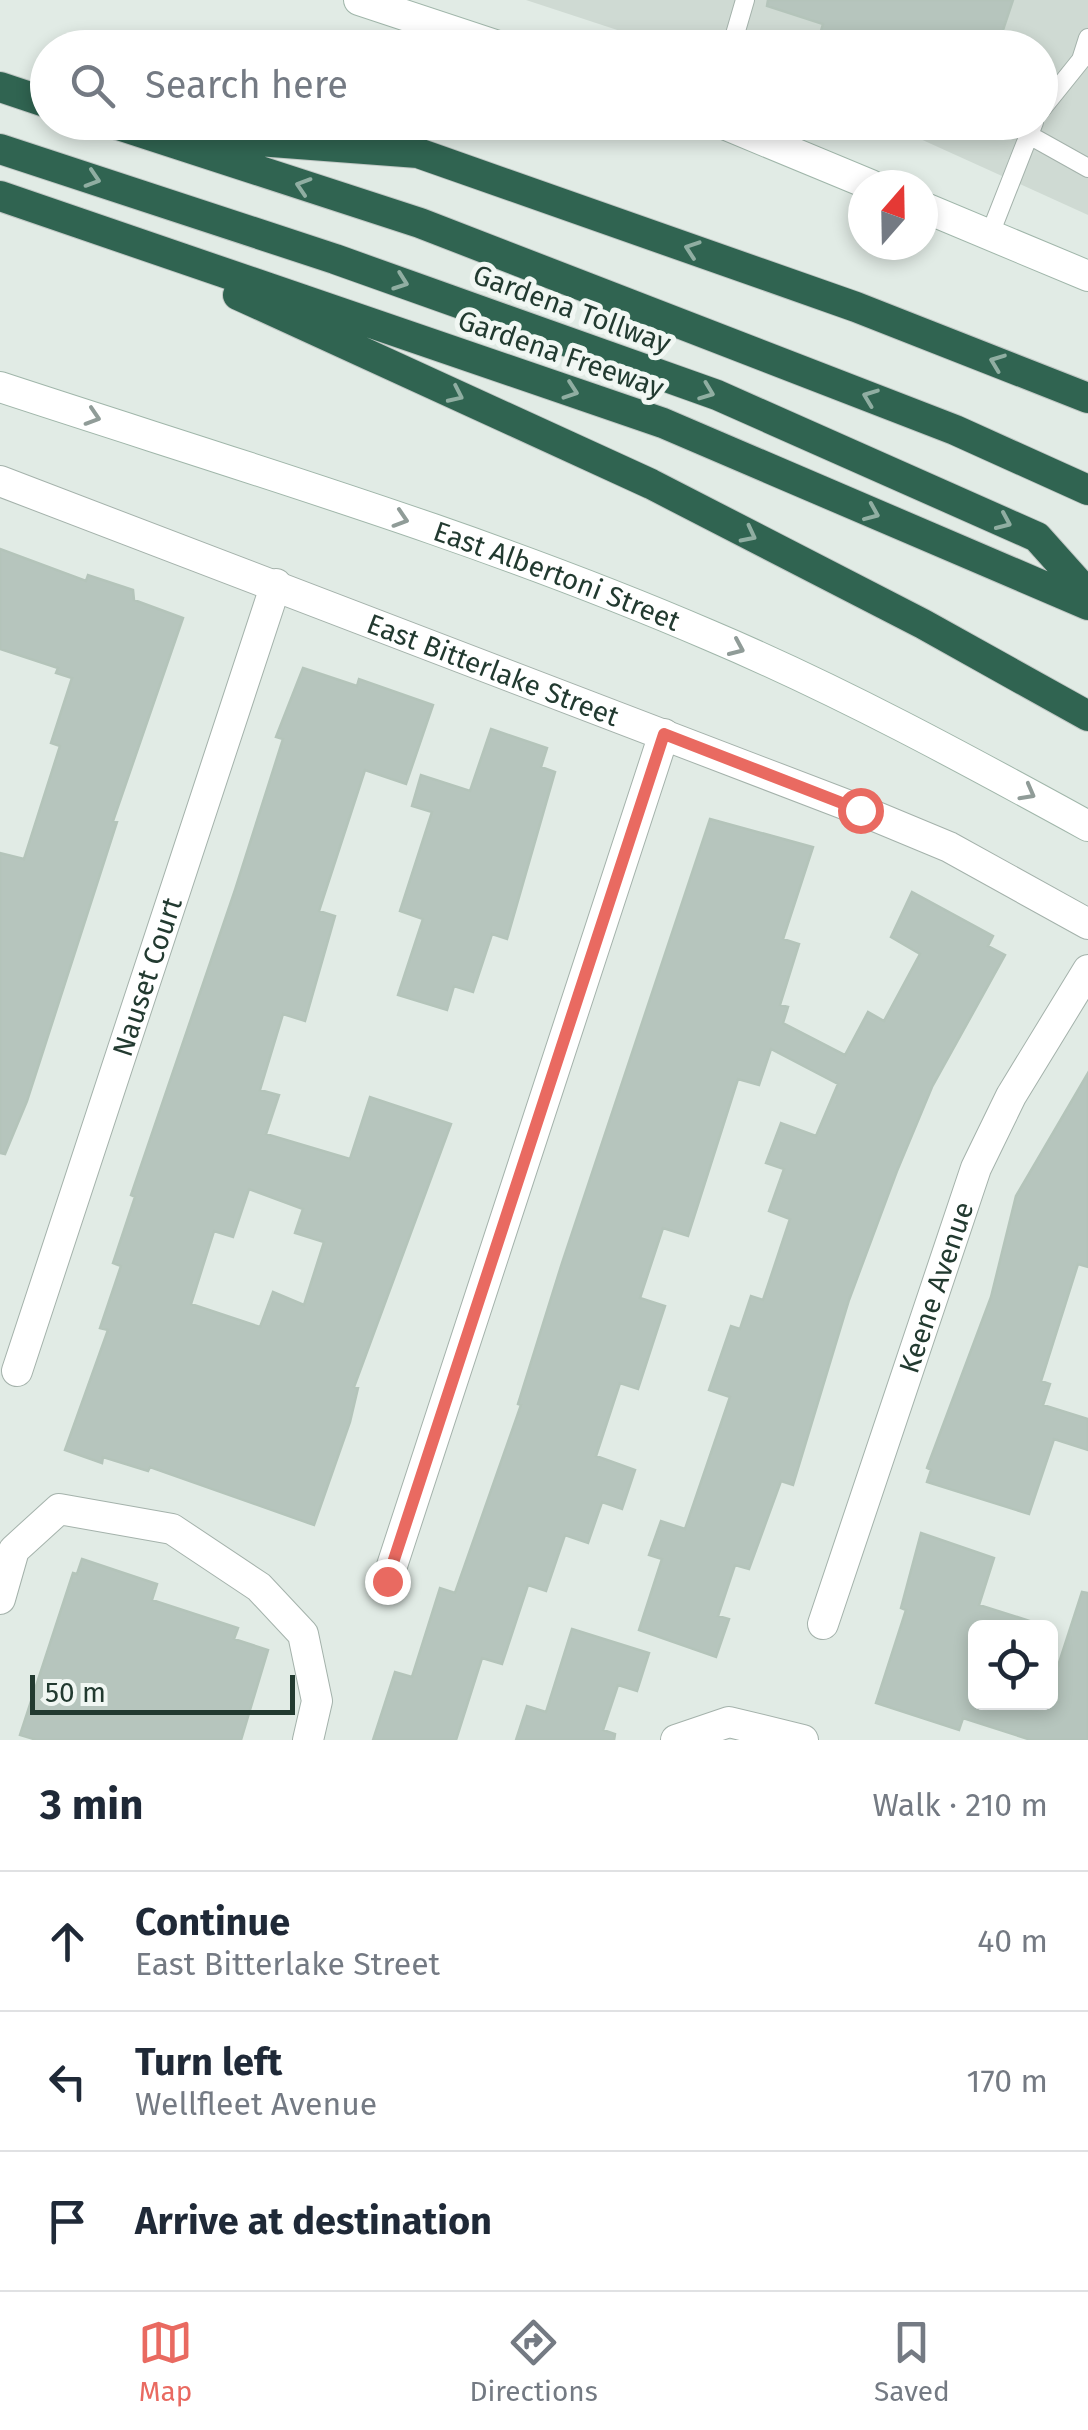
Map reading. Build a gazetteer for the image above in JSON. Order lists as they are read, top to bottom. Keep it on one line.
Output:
{"streets":{"highway":["Gardena Tollway","Gardena Freeway"],"street":["East Albertoni Street","East Bitterlake Street","Nauset Court","Keene Avenue"]},"crossings":[["East Bitterlake Street","Nauset Court"]],"one_way":["East Albertoni Street"],"scale_bar":"50 m","north":"top","page":{"search":"Search here","scale":"50 m","heading":["3 min","Walk · 210 m"],"list":[["Continue","East Bitterlake Street","40 m"],["Turn left","Wellfleet Avenue","170 m"],"Arrive at destination"],"nav":["Map","Directions","Saved"]}}
